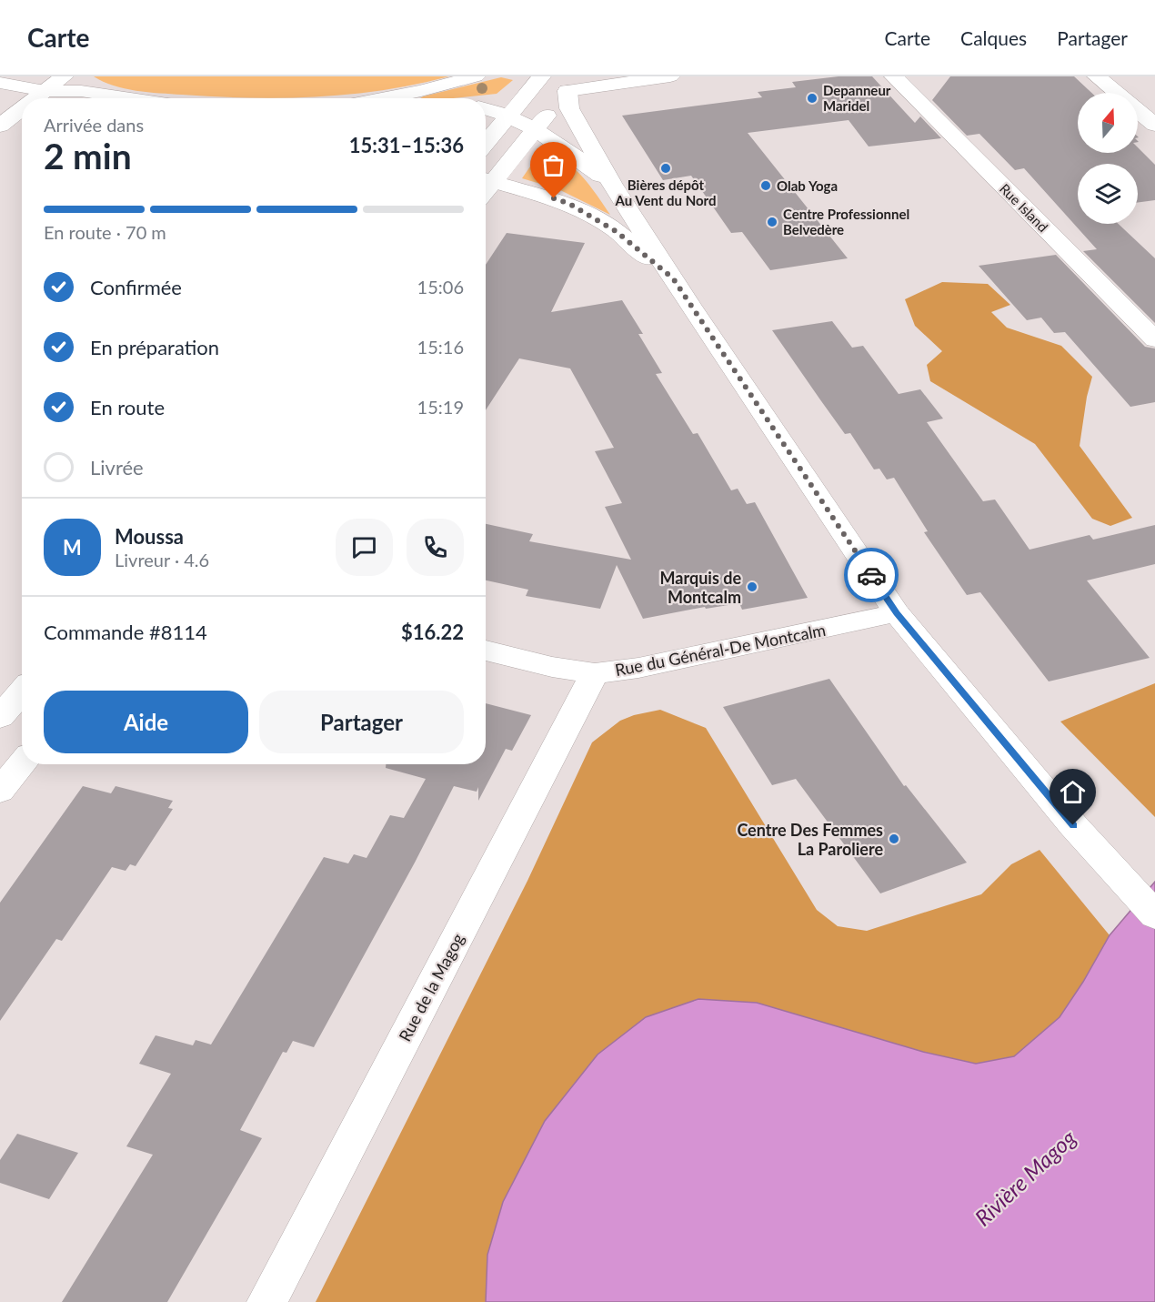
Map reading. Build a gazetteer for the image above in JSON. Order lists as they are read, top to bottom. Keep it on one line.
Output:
{"streets":{"main road":["Rue Island","Rue du Général-De Montcalm","Rue de la Magog"]},"crossings":[["Rue du Général-De Montcalm","Rue de la Magog"]],"water":["Rivière Magog"],"places":["Depanneur Maridel","Bières dépôt Au Vent du Nord","Olab Yoga","Centre Professionnel Belvedère","Marquis de Montcalm","Centre Des Femmes La Paroliere"],"north":"top","page":{"header":"Carte","nav":["Carte","Calques","Partager"],"heading":["2 min","Arrivée dans","15:31–15:36"],"panel":["Moussa","Livreur · 4.6","Commande #8114","$16.22"],"bar":"En route · 70 m","list":[["Confirmée","15:06"],["En préparation","15:16"],["En route","15:19"],"Livrée"],"round":"M","buttons":["Aide","Partager"]}}
